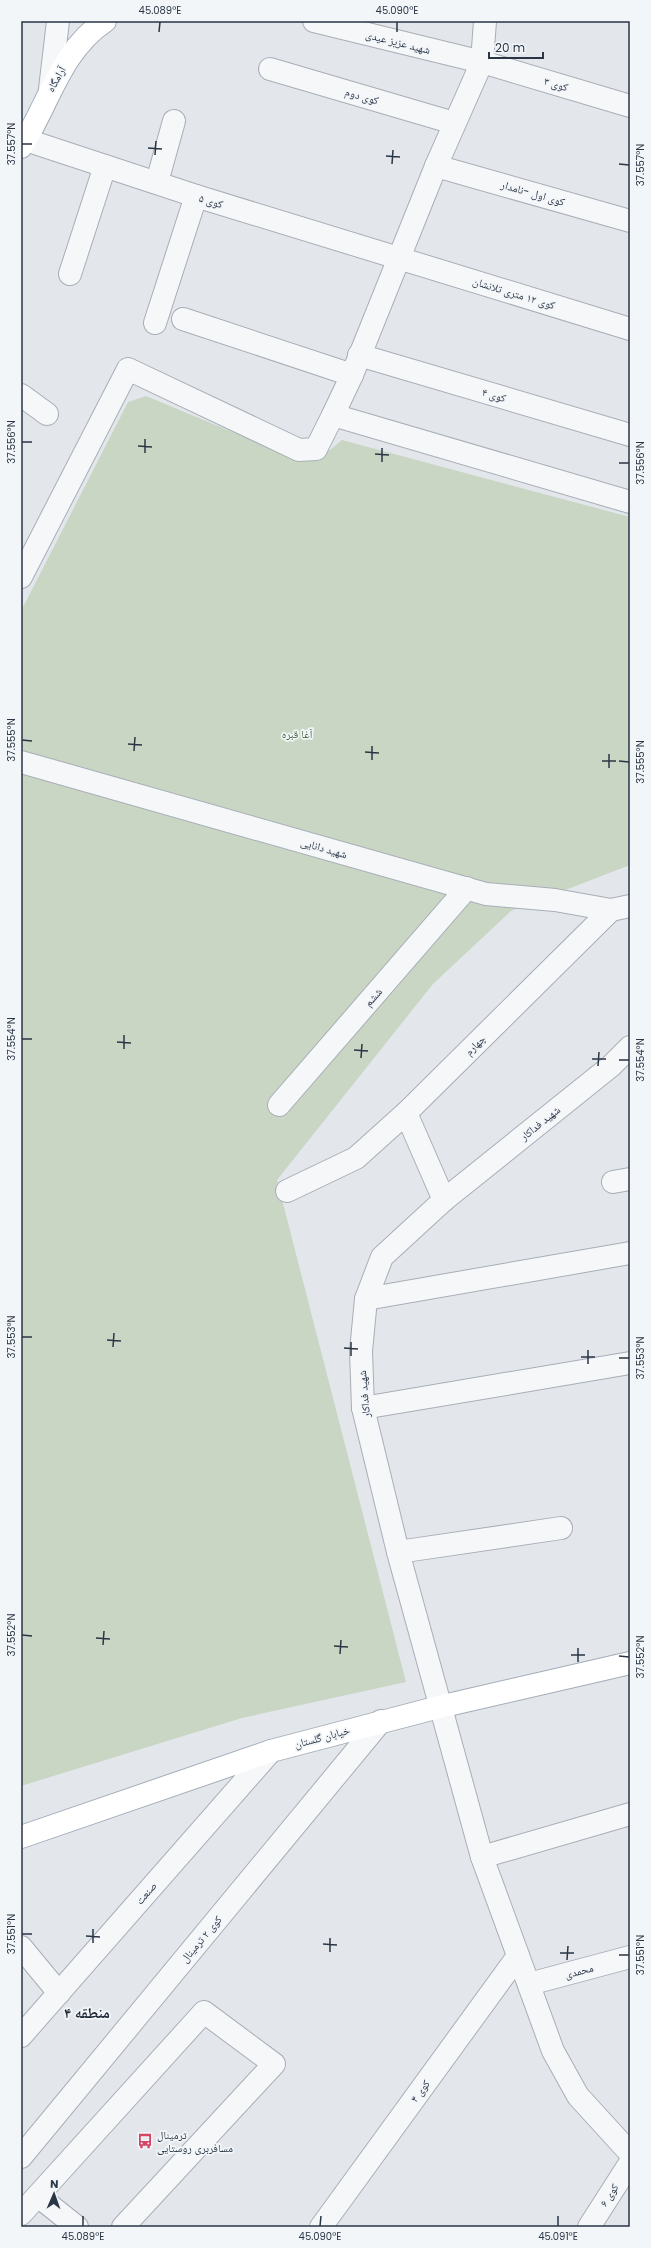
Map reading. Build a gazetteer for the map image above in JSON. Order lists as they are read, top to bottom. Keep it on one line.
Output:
{"streets":{"main road":["آرامگاه","خیابان گلستان"],"street":["شهید عزیز عیدی","کوی ۳","کوی دوم","کوی اول -نامدار","کوی ۵","کوی ۱۲ متری تلانشان","کوی ۴","شهید دانایی","ششم","چهارم","شهید فداکار","صنعت","کوی ۲ ترمینال","محمدی","کوی ۶"]},"crossings":[["شهید عزیز عیدی","کوی ۳"],["آرامگاه","کوی ۵"],["کوی ۵","کوی ۱۲ متری تلانشان"],["کوی ۴","شهید فداکار"],["شهید دانایی","ششم"],["شهید دانایی","چهارم"],["شهید فداکار","خیابان گلستان"],["شهید فداکار","محمدی"],["خیابان گلستان","صنعت"],["خیابان گلستان","کوی ۲ ترمینال"]],"districts":["منطقه ۴"],"parks":["آغا قبره"],"places":{"bus stop":["ترمینال مسافربری روستایی"]},"scale_bar":"20 m","north":"top","coordinates":["45.089°E","45.090°E","37.557°N","37.556°N","37.555°N","37.554°N","37.553°N","37.552°N","37.551°N","45.091°E"]}
